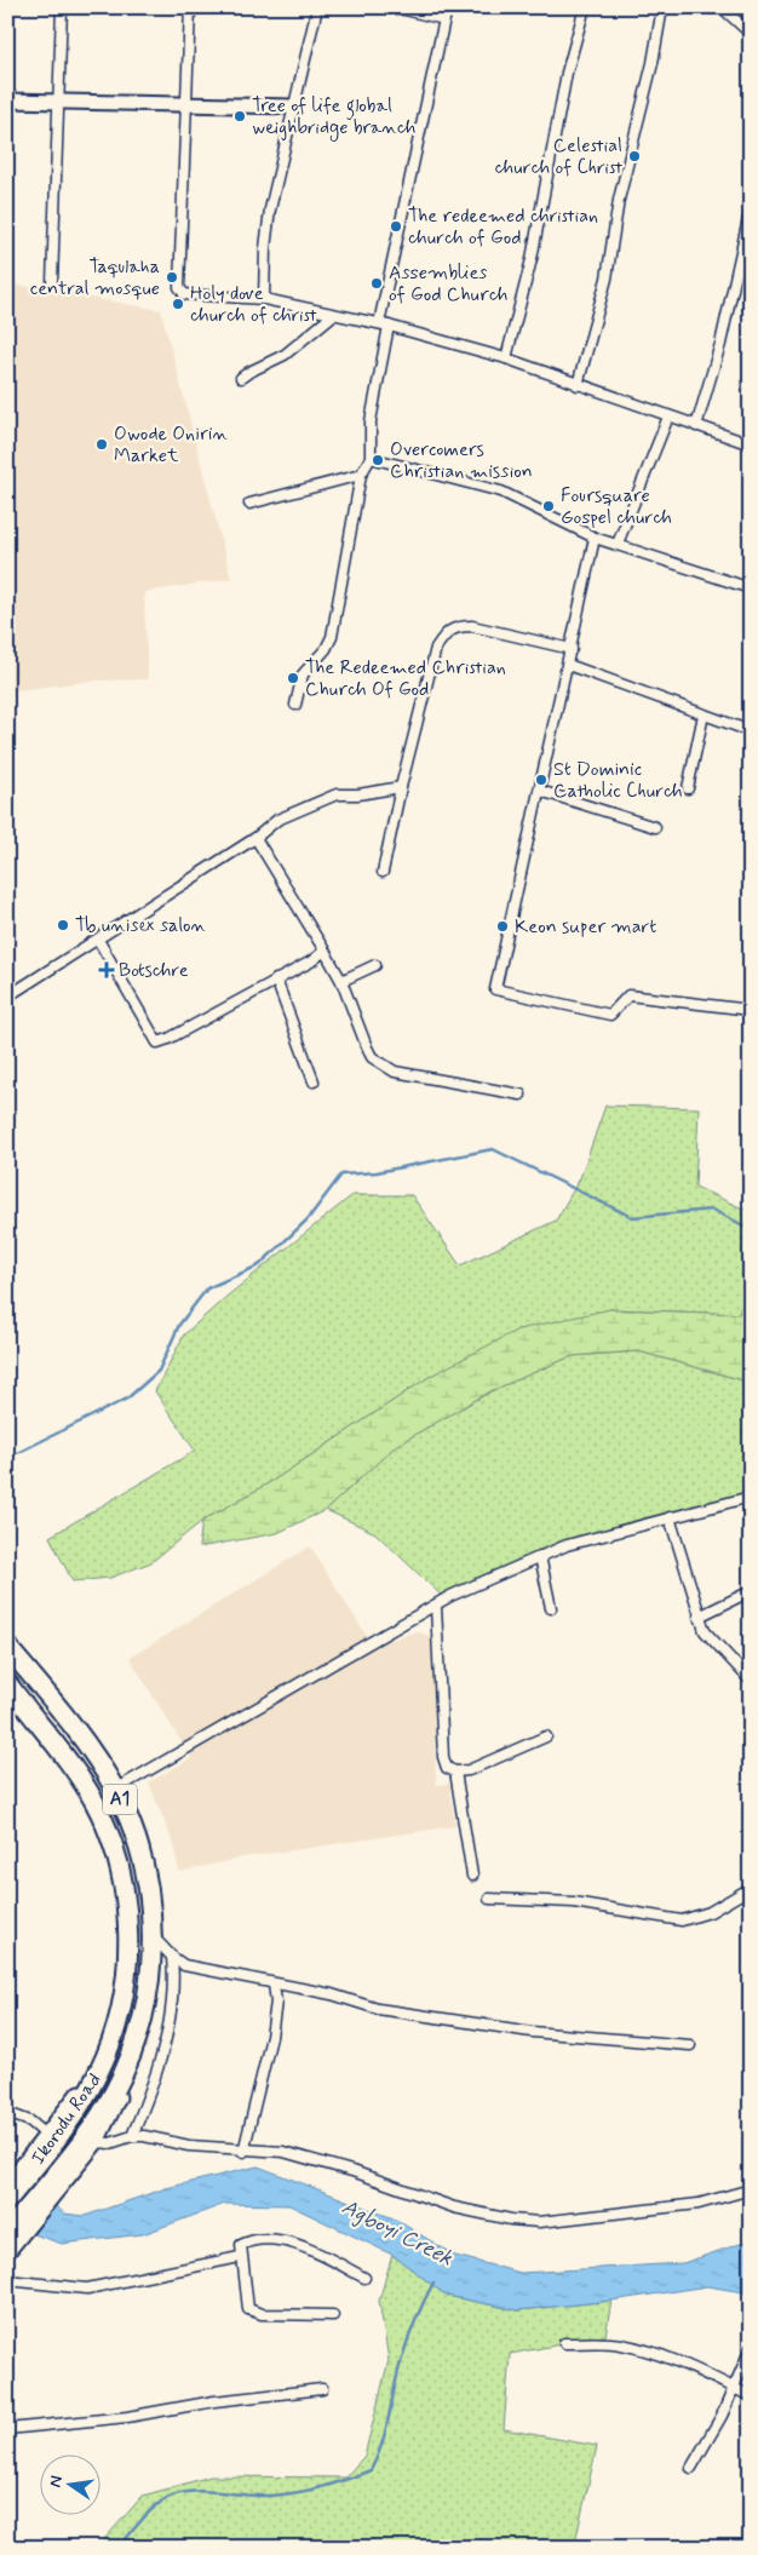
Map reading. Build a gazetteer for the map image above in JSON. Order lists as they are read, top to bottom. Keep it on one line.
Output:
{"streets":{"highway":["A1","Ikorodu Road"]},"water":["Agboyi Creek"],"places":{"other":["Tree of life global weighbridge branch","Celestial church of Christ","The redeemed christian church of God","Taqulaha central mosque","Assemblies of God Church","Holy dove church of christ","Owode Onirin Market","Overcomers Christian mission","Foursquare Gospel church","The Redeemed Christian Church Of God","St Dominic Catholic Church","Tb unisex salon","Keon super mart"],"health":["Botschre"]},"north":"left"}
